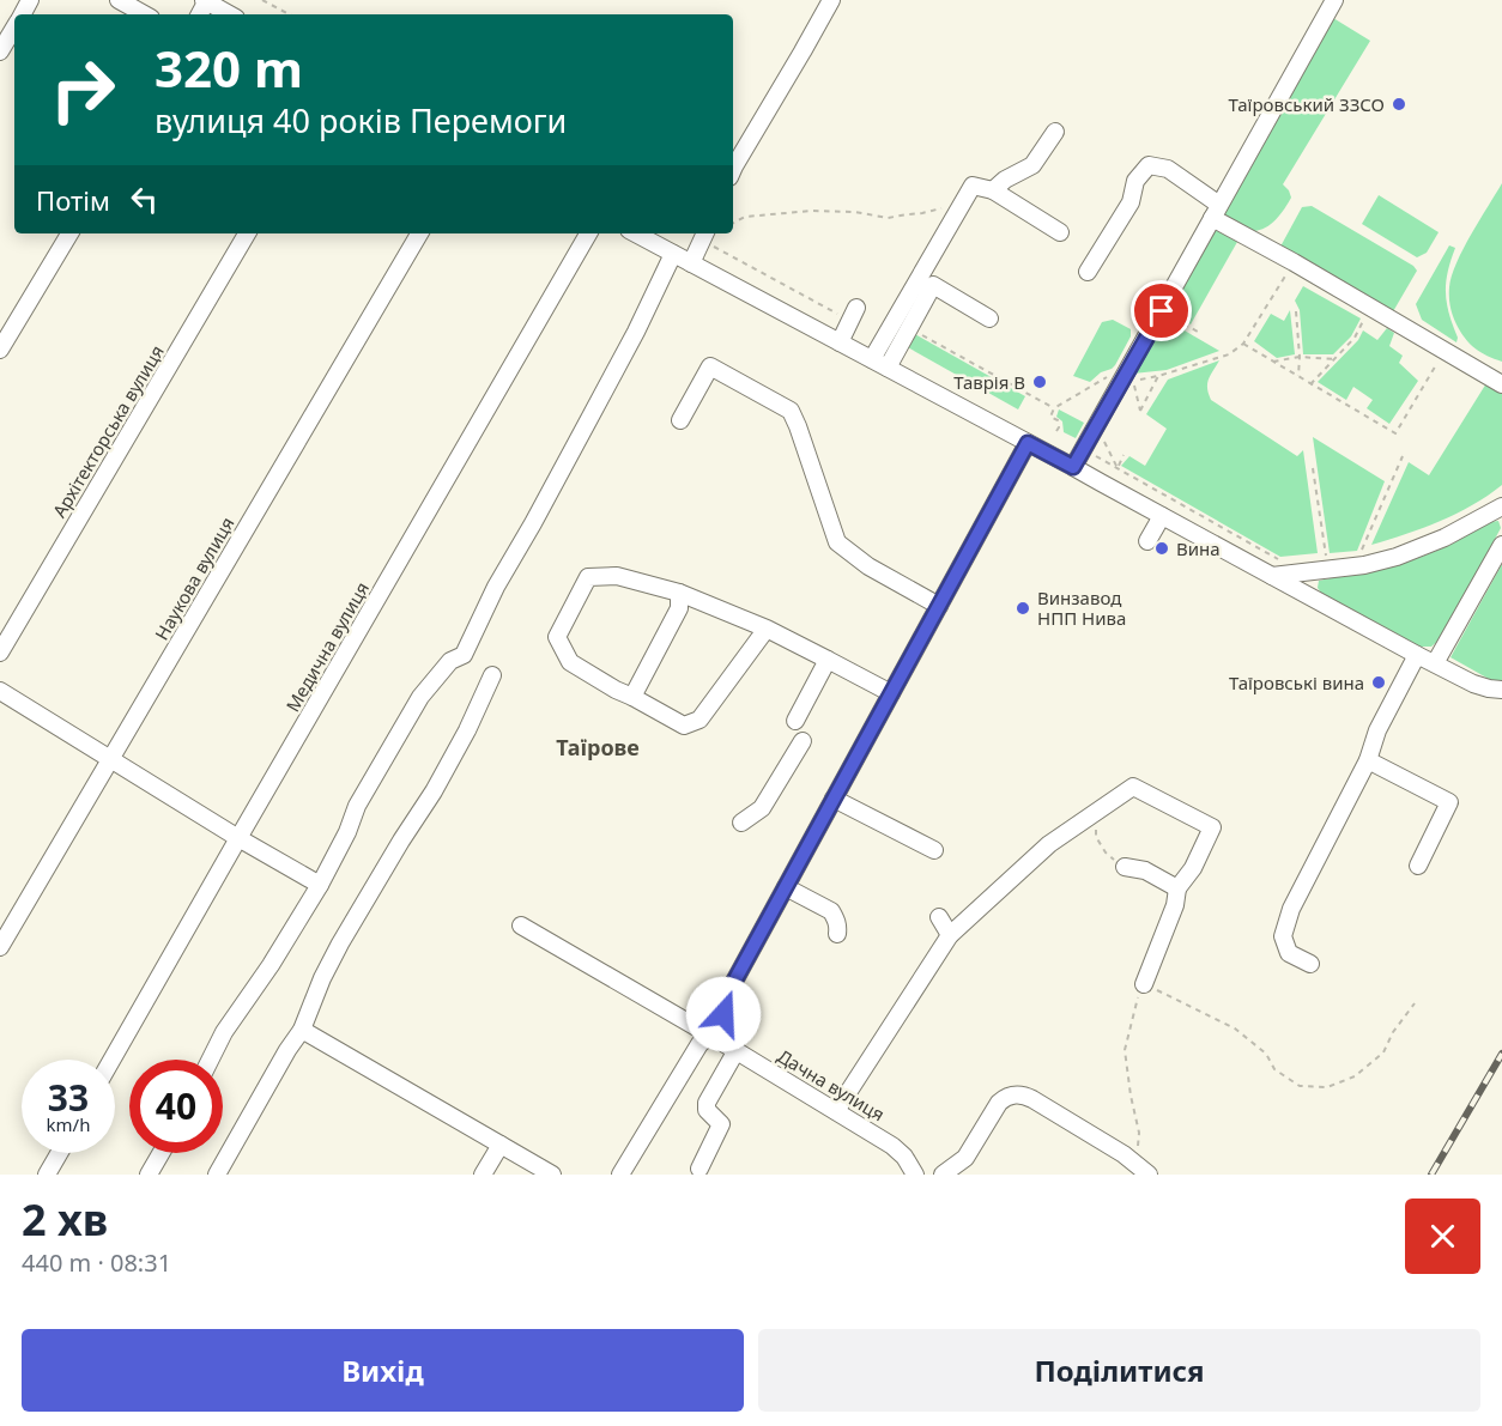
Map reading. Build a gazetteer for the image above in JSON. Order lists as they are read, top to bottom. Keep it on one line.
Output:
{"streets":{"street":["Архітекторська вулиця","Наукова вулиця","Медична вулиця","Дачна вулиця"]},"districts":["Таїрове"],"places":["Таїровський ЗЗСО","Таврія В","Вина","Винзавод НПП Нива","Таїровські вина"],"page":{"turn":["320 m","вулиця 40 років Перемоги"],"then":"Потім","speed":"33 km/h","limit":"40","heading":["2 хв","440 m · 08:31"],"buttons":["Вихід","Поділитися"]}}
